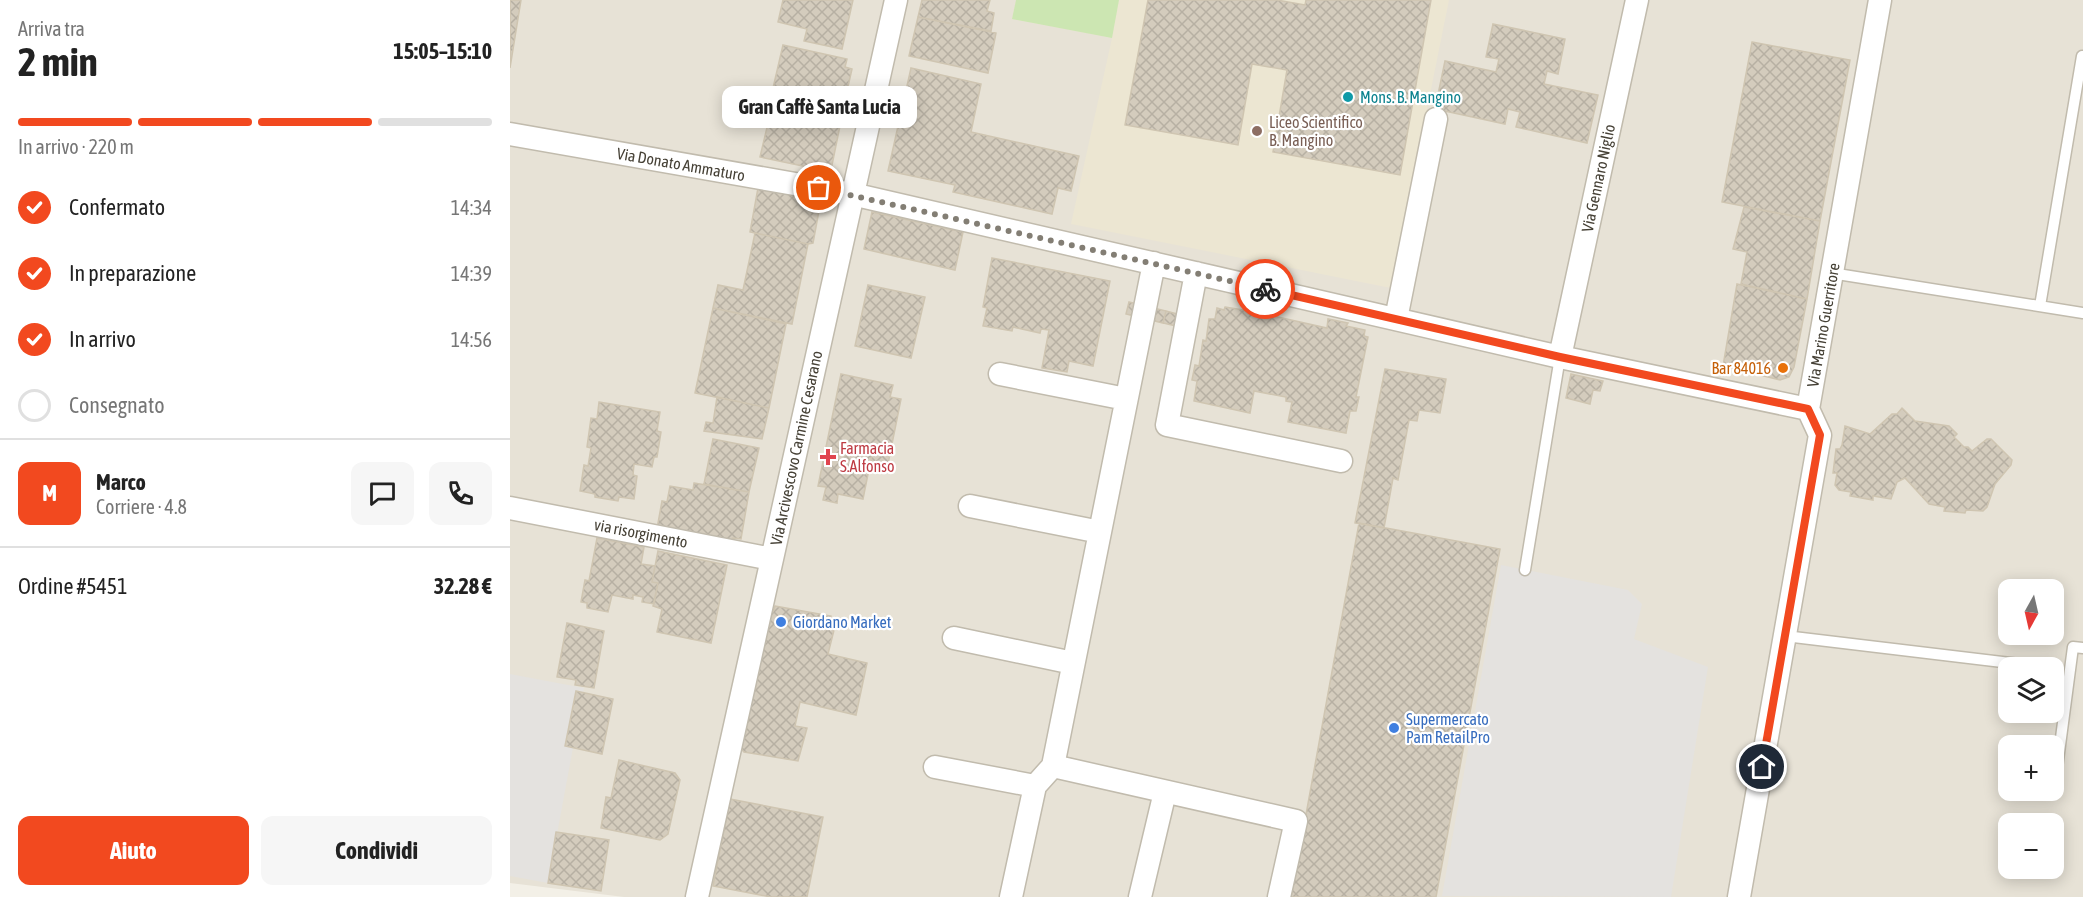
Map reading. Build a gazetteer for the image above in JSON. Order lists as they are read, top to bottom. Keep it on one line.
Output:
{"streets":{"street":["Via Donato Ammaturo","Via Gennaro Niglio","Via Marino Guerritore","Via Arcivescovo Carmine Cesarano","via risorgimento"]},"crossings":[["Via Donato Ammaturo","Via Gennaro Niglio"],["Via Donato Ammaturo","Via Marino Guerritore"],["Via Donato Ammaturo","Via Arcivescovo Carmine Cesarano"],["Via Arcivescovo Carmine Cesarano","via risorgimento"]],"places":{"other":["Mons. B. Mangino","Liceo Scientifico B. Mangino","Gran Caffè Santa Lucia","Bar 84016","Giordano Market","Supermercato Pam RetailPro"],"health":["Farmacia S.Alfonso"]},"north":"bottom","page":{"heading":["2 min","Arriva tra","15:05–15:10"],"panel":["Marco","Corriere · 4.8","Ordine #5451","32.28 €"],"bubble":"Gran Caffè Santa Lucia","bar":"In arrivo · 220 m","list":[["Confermato","14:34"],["In preparazione","14:39"],["In arrivo","14:56"],"Consegnato"],"round":"M","map_buttons":["+","−"],"buttons":["Aiuto","Condividi"]}}
